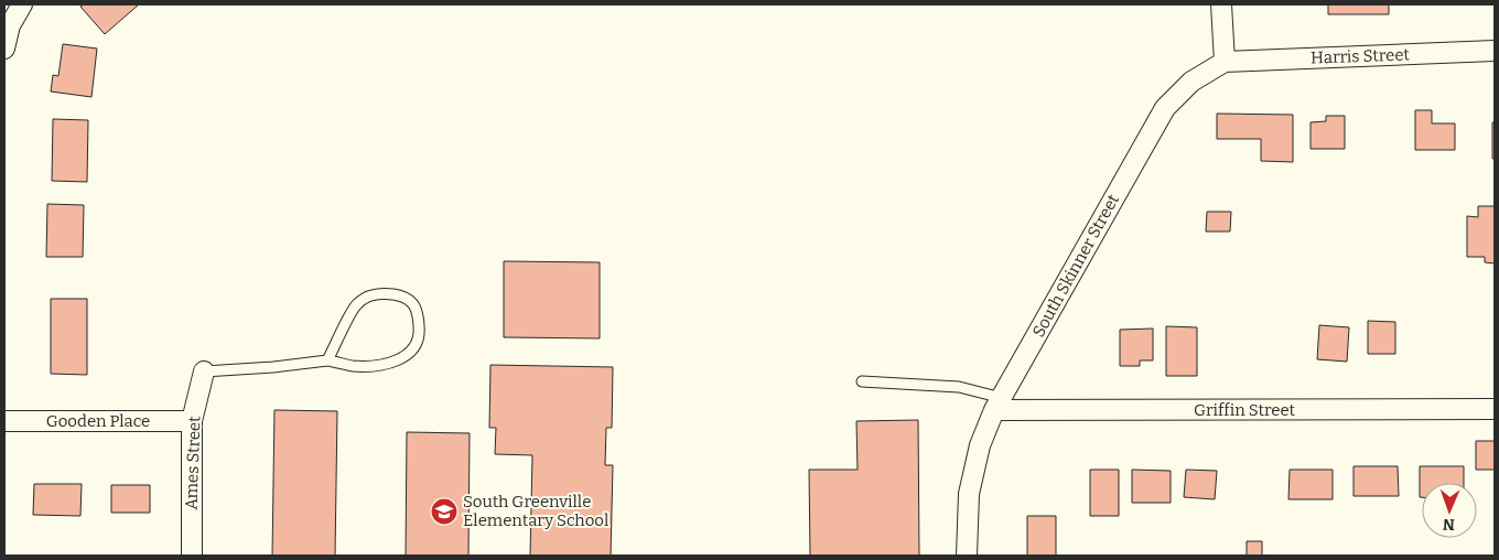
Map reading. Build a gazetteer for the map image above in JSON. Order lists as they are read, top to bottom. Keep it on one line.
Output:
{"streets":{"street":["Harris Street","South Skinner Street","Griffin Street","Gooden Place","Ames Street"]},"crossings":[["Harris Street","South Skinner Street"],["South Skinner Street","Griffin Street"],["Gooden Place","Ames Street"]],"places":{"school or university":["South Greenville Elementary School"]},"north":"bottom"}
